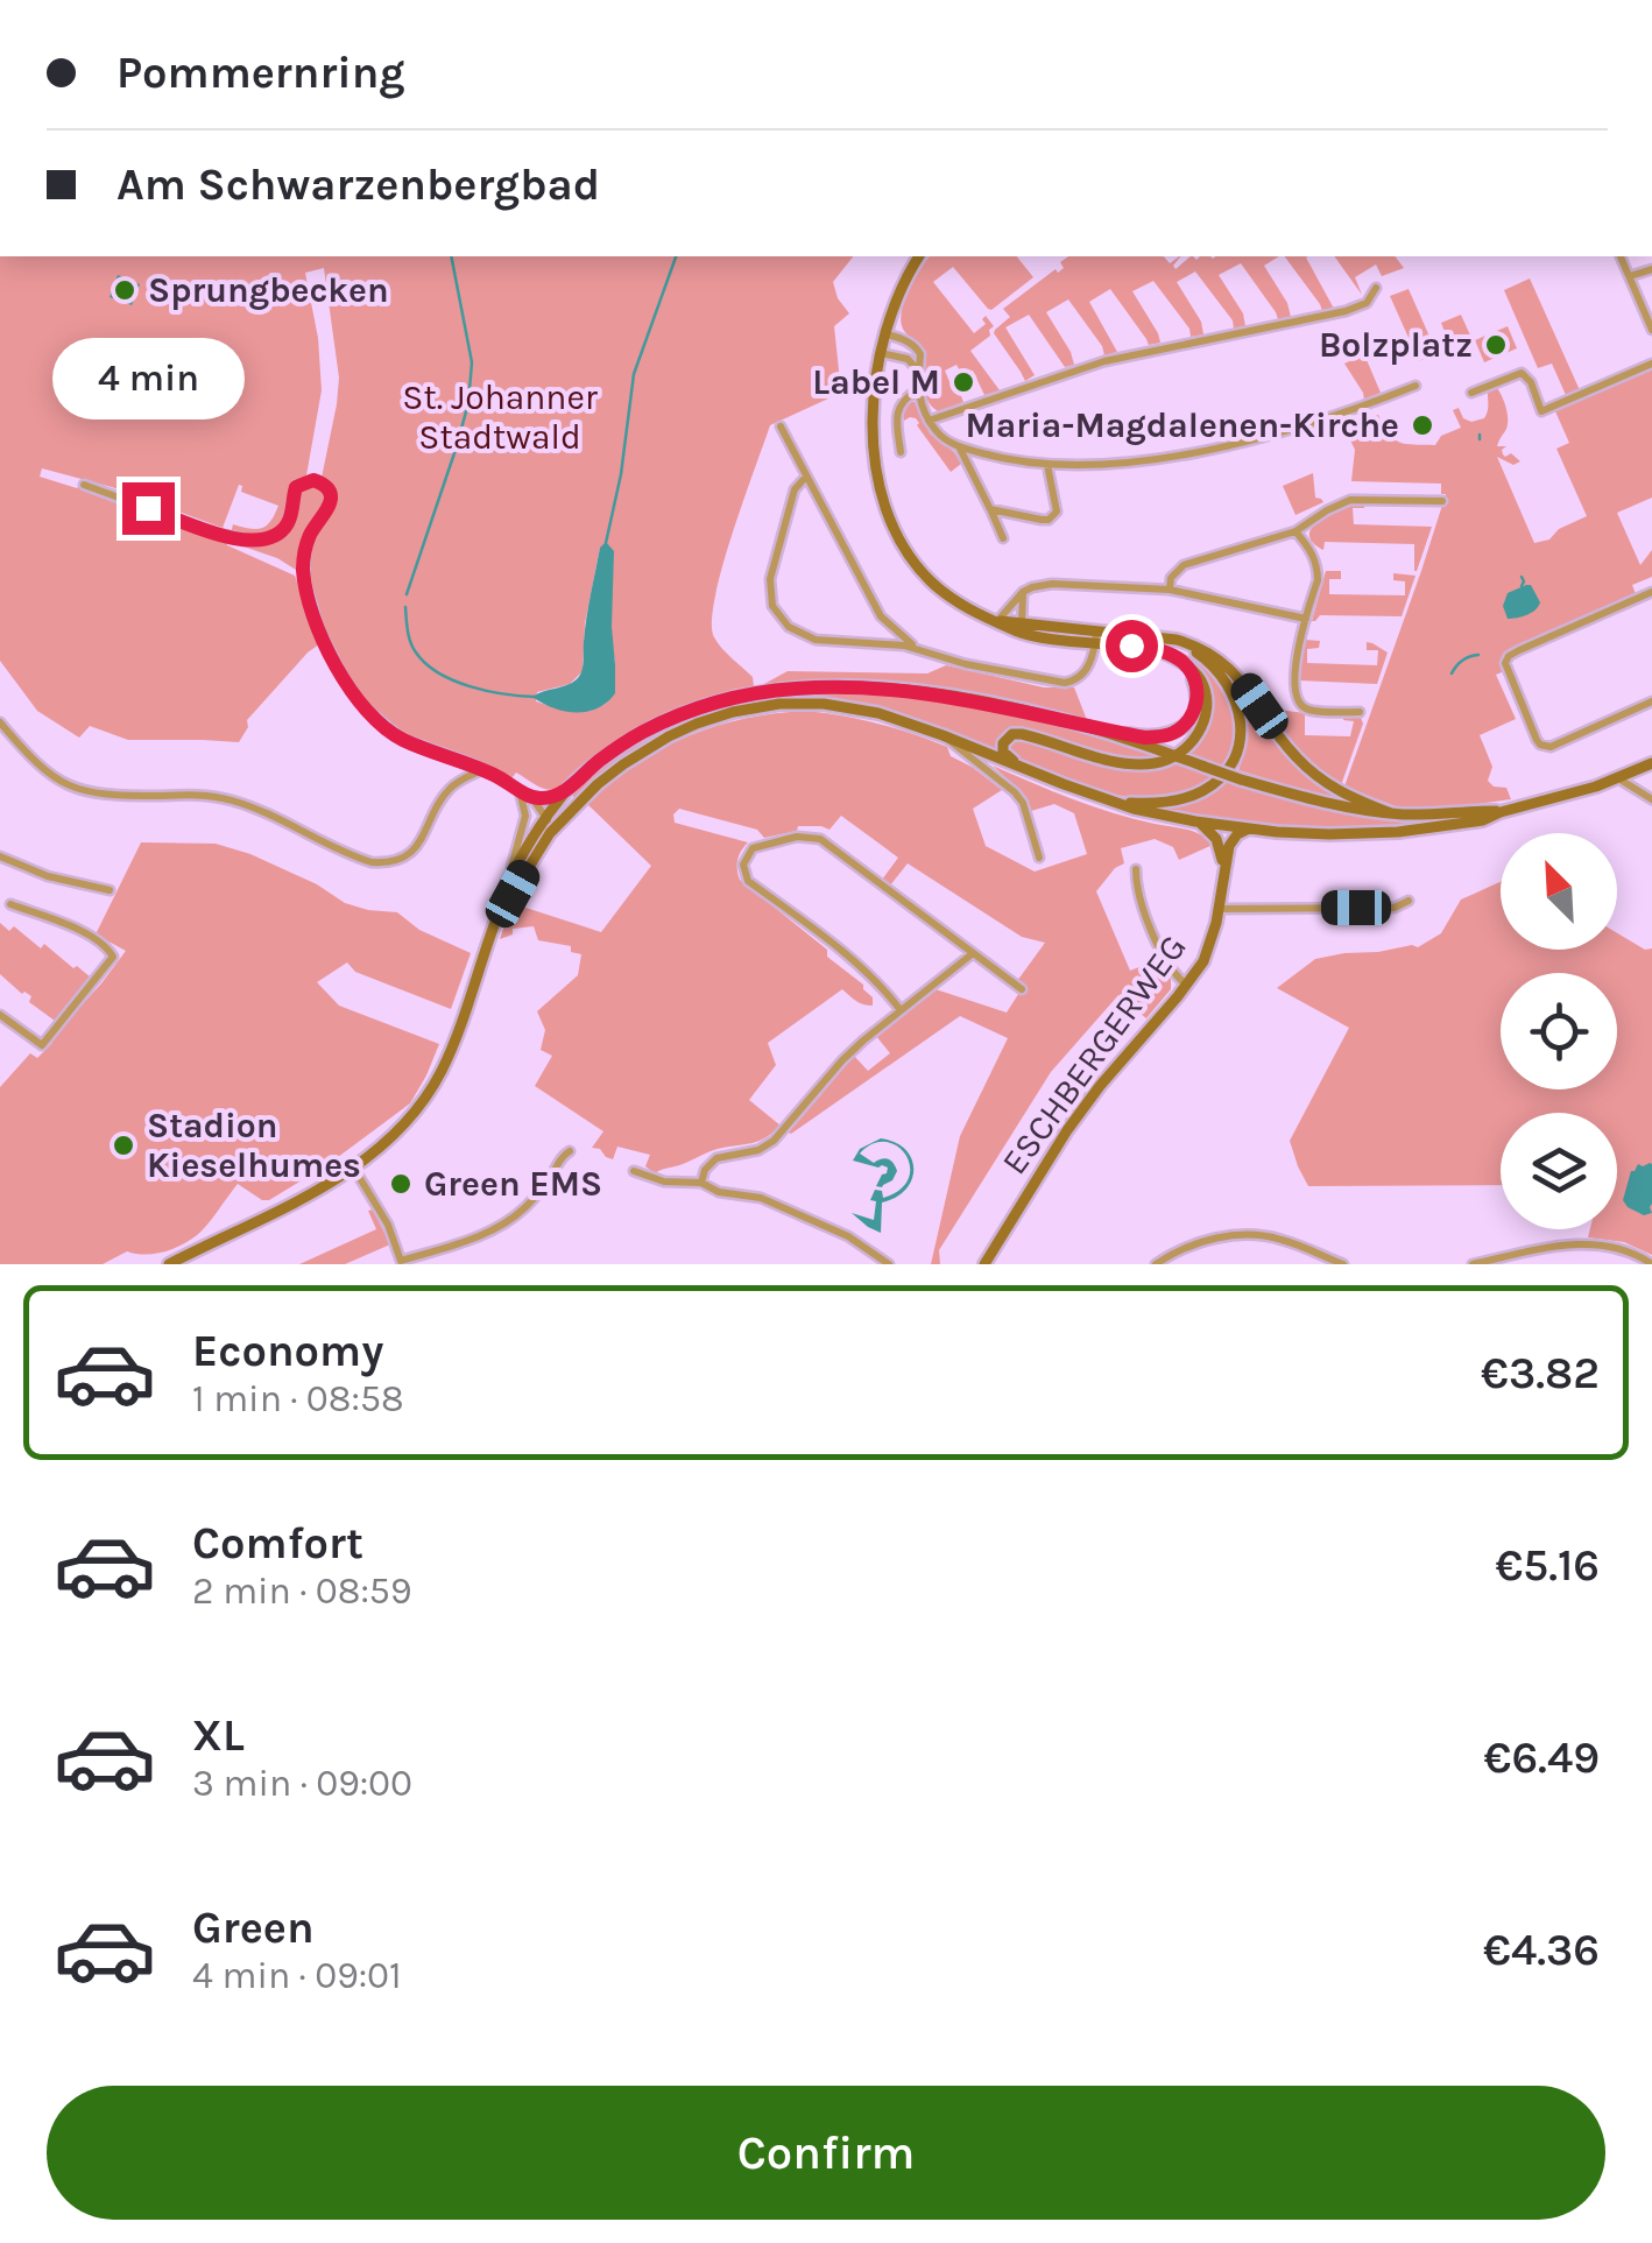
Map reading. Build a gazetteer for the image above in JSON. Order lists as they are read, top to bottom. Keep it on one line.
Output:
{"streets":{"street":["ESCHBERGERWEG"]},"parks":["St. Johanner Stadtwald"],"places":["Sprungbecken","Bolzplatz","Label M","Maria-Magdalenen-Kirche","Stadion Kieselhumes","Green EMS"],"north":"top left","page":{"banner":["Pommernring","Am Schwarzenbergbad"],"bubble":"4 min","list":[{"name":"Economy","note":"1 min · 08:58","value":"€3.82"},{"name":"Comfort","note":"2 min · 08:59","value":"€5.16"},{"name":"XL","note":"3 min · 09:00","value":"€6.49"},{"name":"Green","note":"4 min · 09:01","value":"€4.36"}],"buttons":"Confirm"}}
